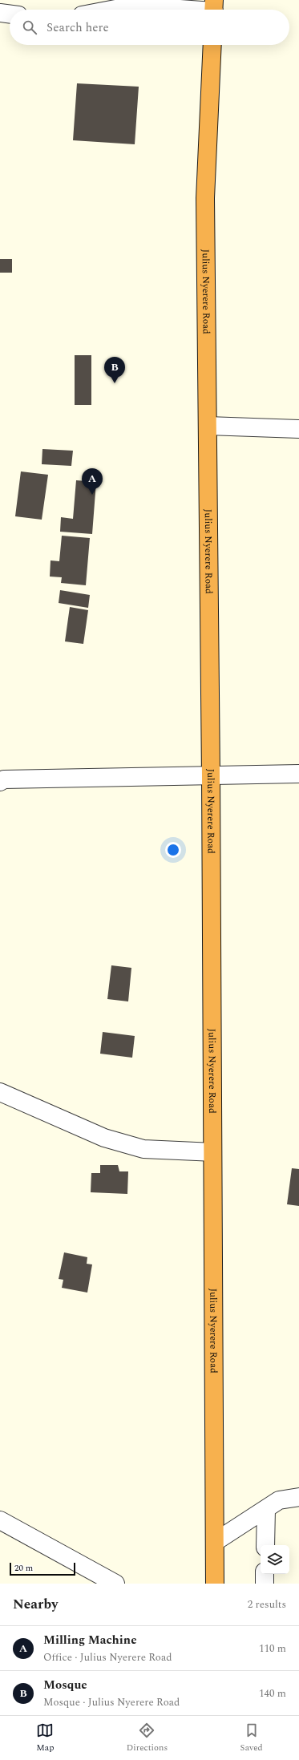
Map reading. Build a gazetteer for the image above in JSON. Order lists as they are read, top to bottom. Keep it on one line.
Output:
{"streets":{"highway":["Julius Nyerere Road"]},"scale_bar":"20 m","page":{"search":"Search here","pins":["B","A"],"scale":"20 m","heading":["Nearby","2 results"],"list":[{"mark":"A","name":"Milling Machine","note":"Office · Julius Nyerere Road","value":"110 m"},{"mark":"B","name":"Mosque","note":"Mosque · Julius Nyerere Road","value":"140 m"}],"nav":["Map","Directions","Saved"]}}
